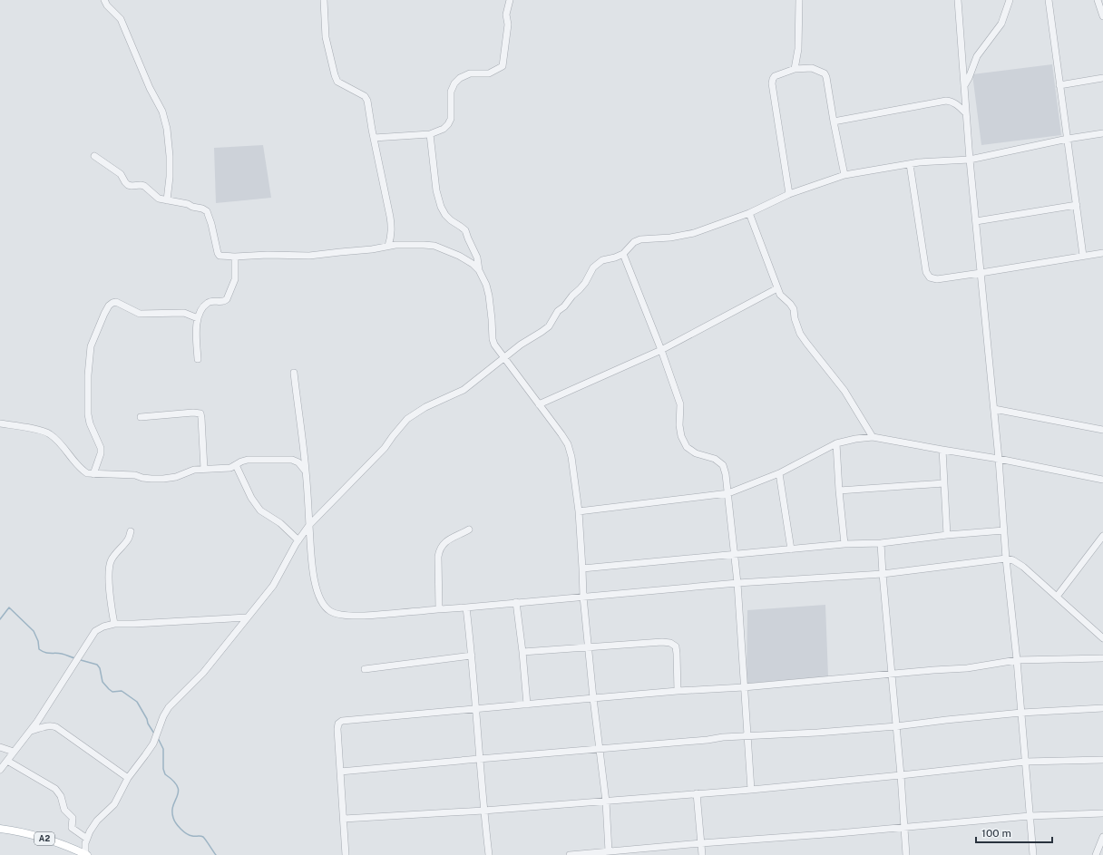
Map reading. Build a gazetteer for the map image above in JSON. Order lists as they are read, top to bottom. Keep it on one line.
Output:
{"streets":{"main road":["A2"]},"scale_bar":"100 m"}
